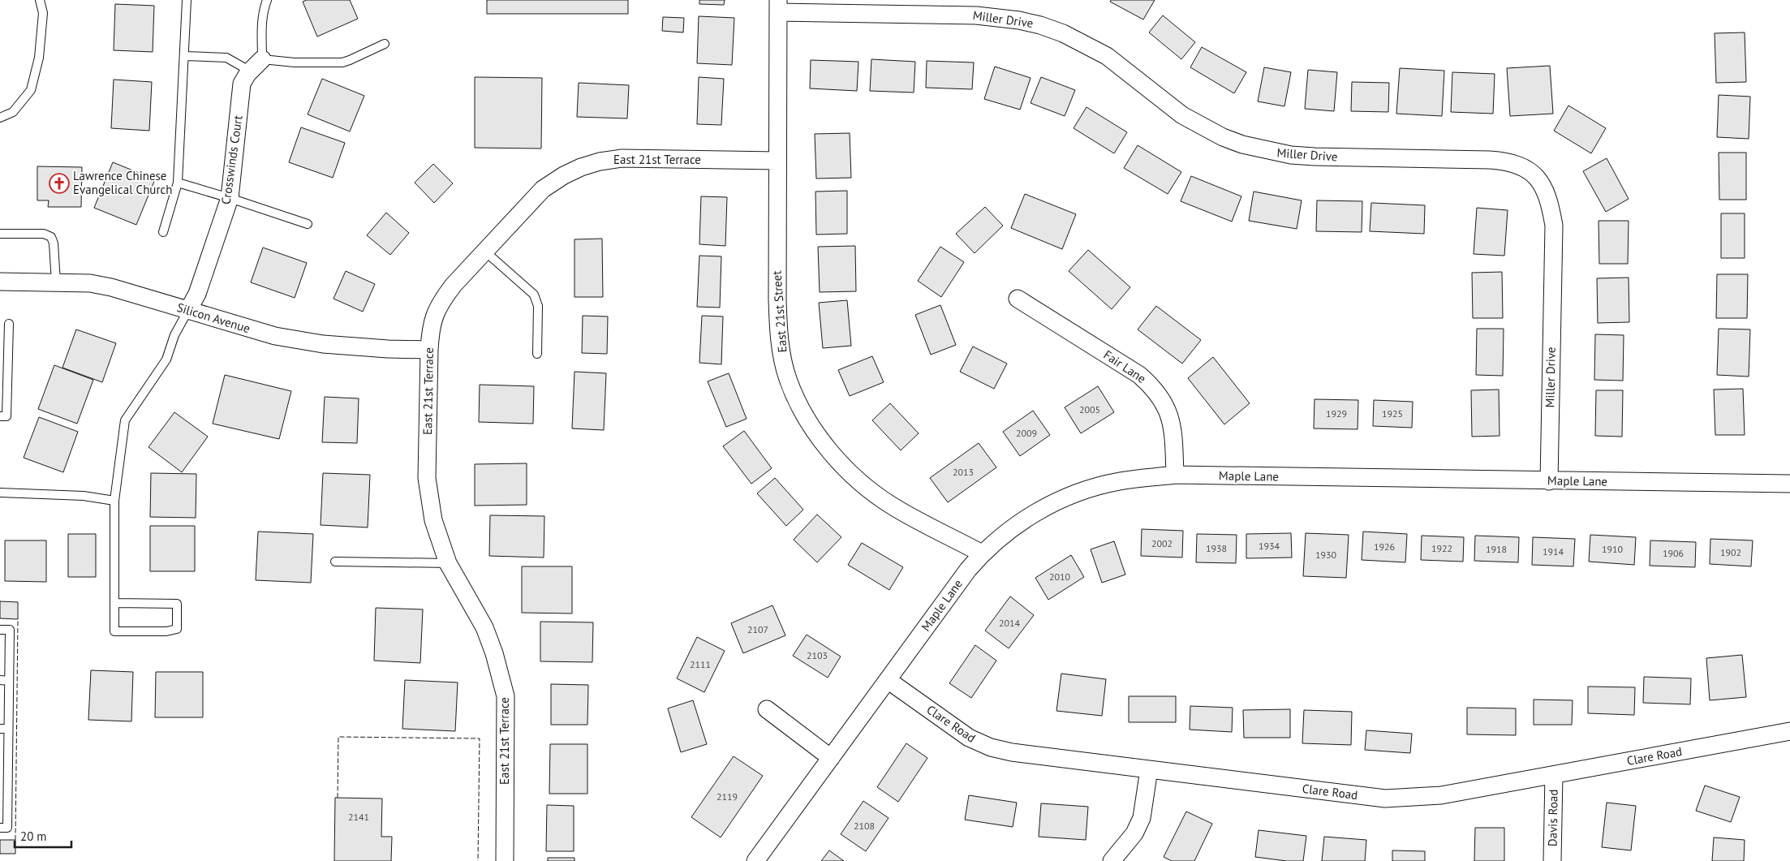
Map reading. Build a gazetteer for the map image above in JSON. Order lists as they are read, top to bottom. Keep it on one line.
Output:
{"streets":{"street":["Miller Drive","Crosswinds Court","East 21st Terrace","East 21st Street","Silicon Avenue","Fair Lane","Maple Lane","Clare Road","Davis Road"]},"crossings":[["Miller Drive","East 21st Street"],["Miller Drive","Maple Lane"],["Crosswinds Court","Silicon Avenue"],["East 21st Terrace","East 21st Street"],["East 21st Terrace","Silicon Avenue"],["East 21st Street","Maple Lane"],["Fair Lane","Maple Lane"],["Maple Lane","Clare Road"],["Clare Road","Davis Road"]],"places":{"church":["Lawrence Chinese Evangelical Church"]},"house_numbers":["2005","1929","1925","2009","2013","2002","1934","1926","1938","1922","1918","1910","1914","1902","1906","1930","2010","2014","2107","2103","2111","2119","2141","2108"],"scale_bar":"20 m"}
